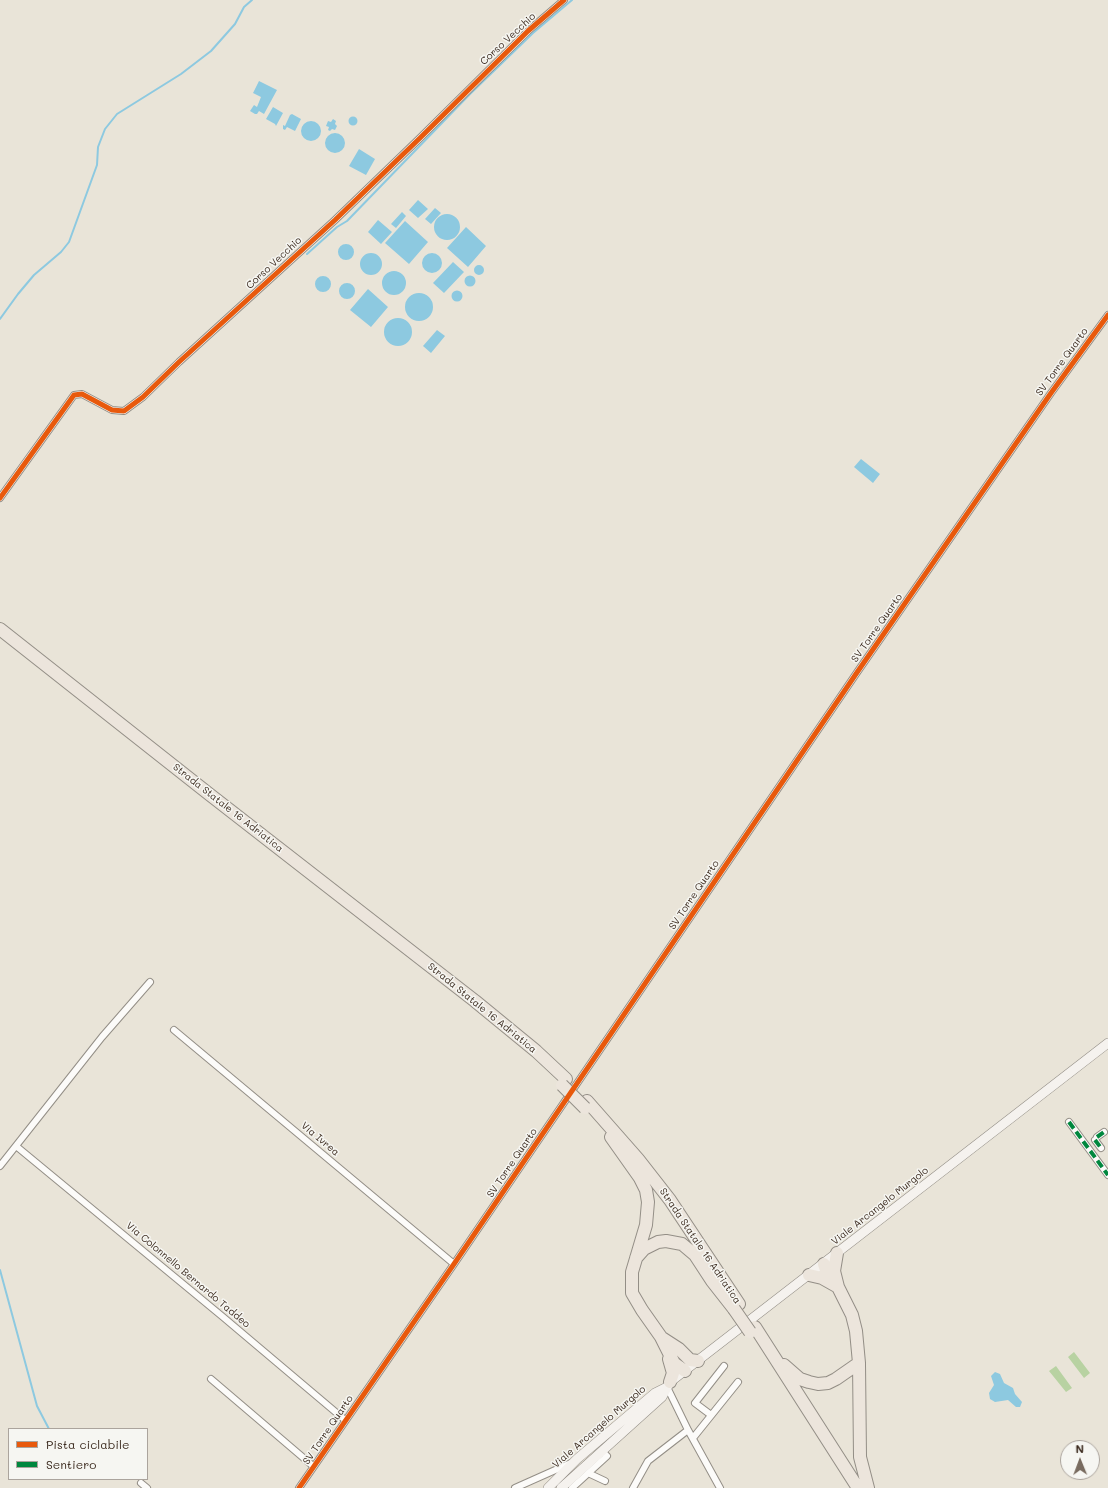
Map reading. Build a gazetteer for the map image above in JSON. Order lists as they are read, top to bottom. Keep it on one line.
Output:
{"streets":{"highway":["Strada Statale 16 Adriatica"],"main road":["Viale Arcangelo Murgolo"],"street":["Corso Vecchio","SV Torre Quarto","Via Ivrea","Via Colonnello Bernardo Taddeo"]},"crossings":[["SV Torre Quarto","Via Ivrea"],["SV Torre Quarto","Via Colonnello Bernardo Taddeo"]],"legend":["Pista ciclabile","Sentiero"],"north":"top"}
